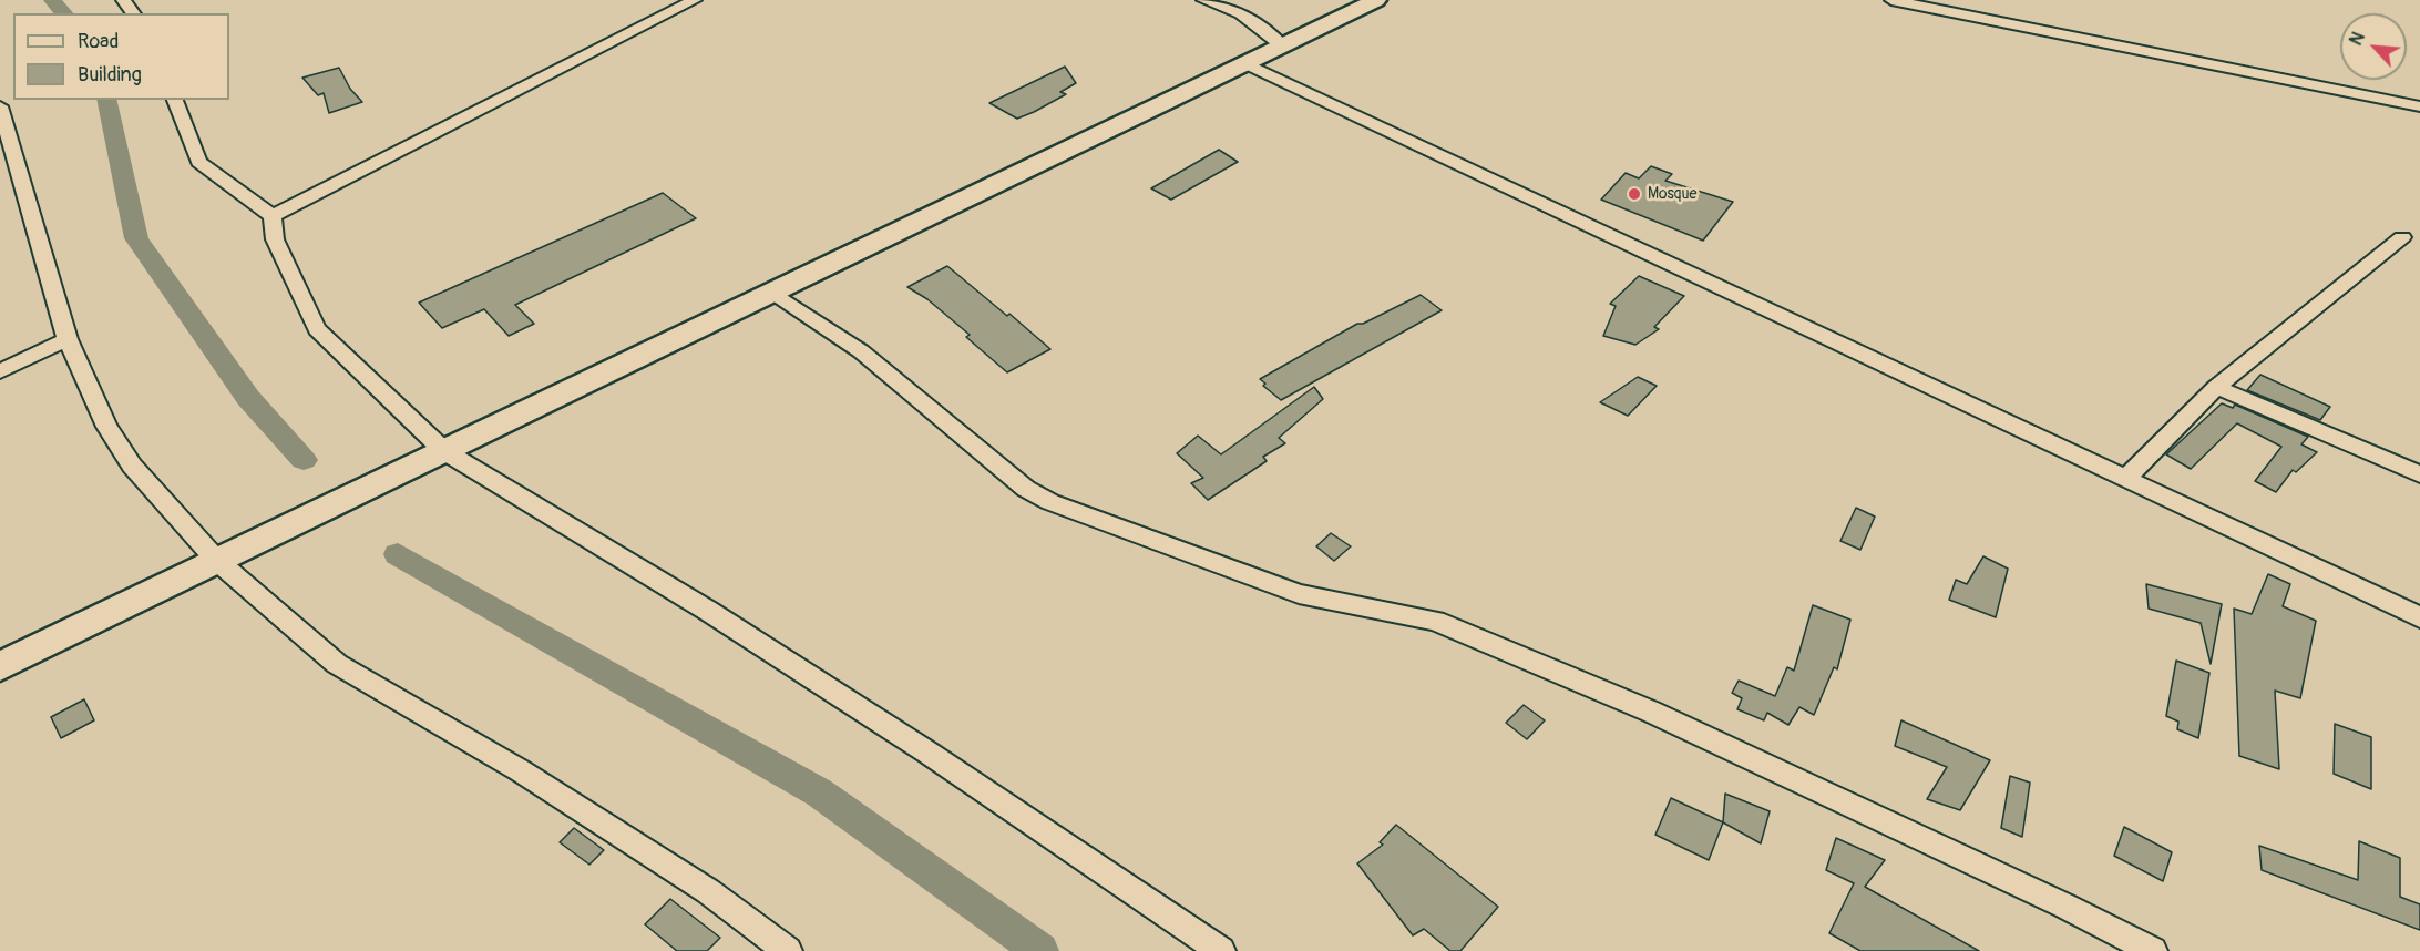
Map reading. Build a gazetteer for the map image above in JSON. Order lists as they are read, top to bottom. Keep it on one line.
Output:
{"places":["Mosque"],"legend":["Road","Building"],"north":"top left"}
